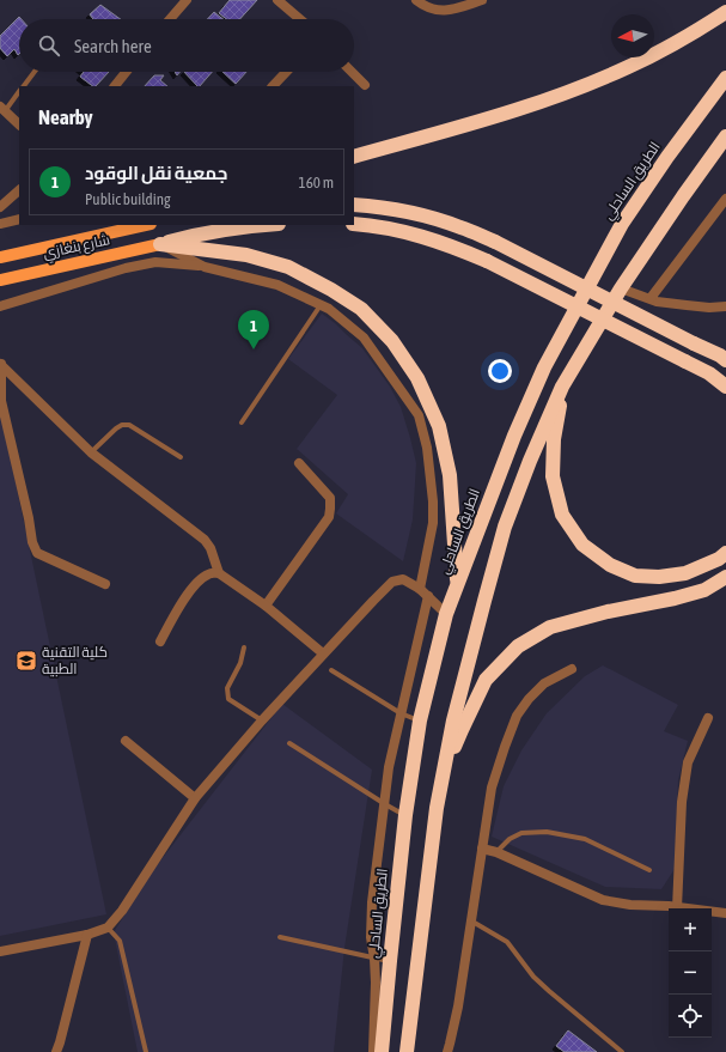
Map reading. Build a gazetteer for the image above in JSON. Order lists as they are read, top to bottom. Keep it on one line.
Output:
{"streets":{"highway":["الطريق الساحلي"],"main road":["شارع بنغازي"]},"places":{"school or university":["كلية التقنية الطبية"]},"north":"left","page":{"search":"Search here","heading":"Nearby","list":[{"mark":"1","name":"جمعية نقل الوقود","note":"Public building","value":"160 m"}],"pins":"1","map_buttons":["+","−"]}}
